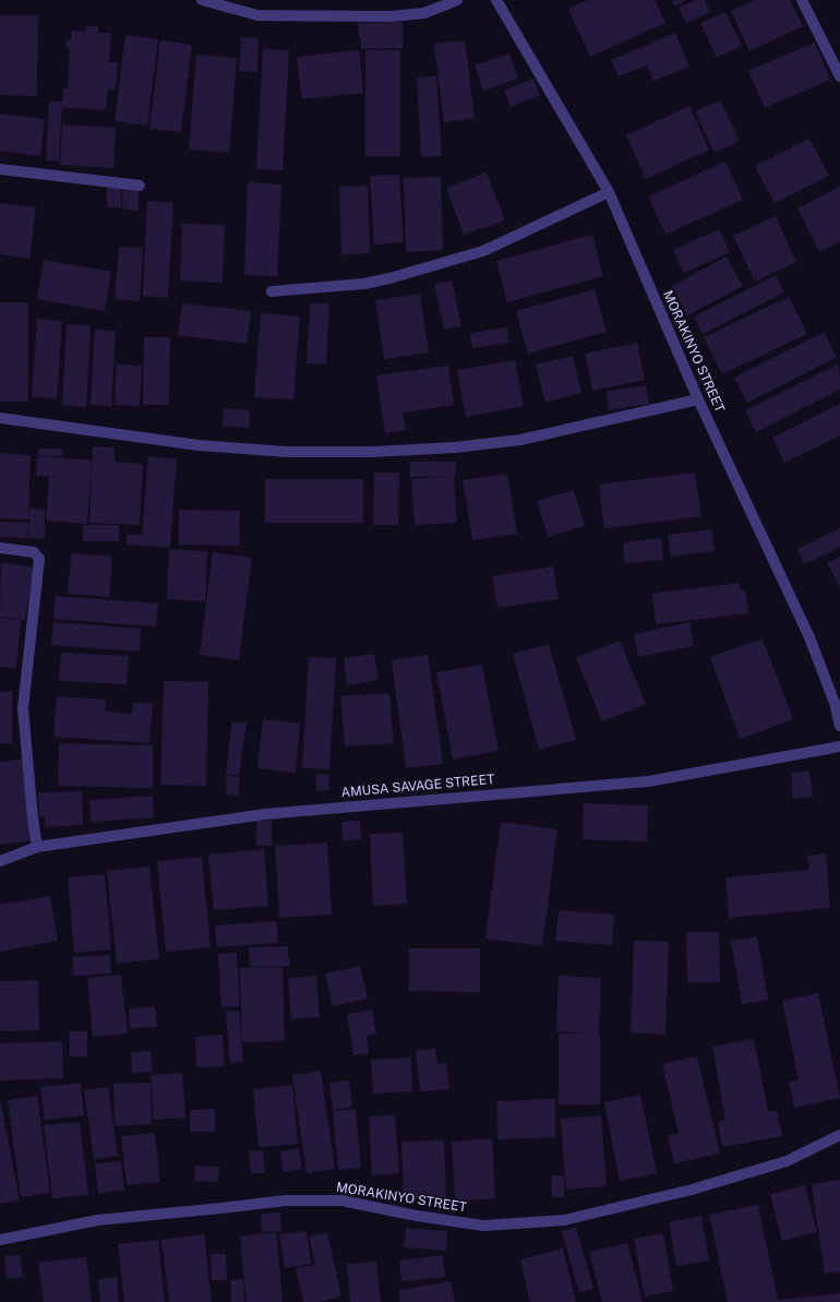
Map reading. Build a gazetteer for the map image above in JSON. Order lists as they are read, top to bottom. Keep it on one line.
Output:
{"streets":{"street":["MORAKINYO STREET","AMUSA SAVAGE STREET"]}}
